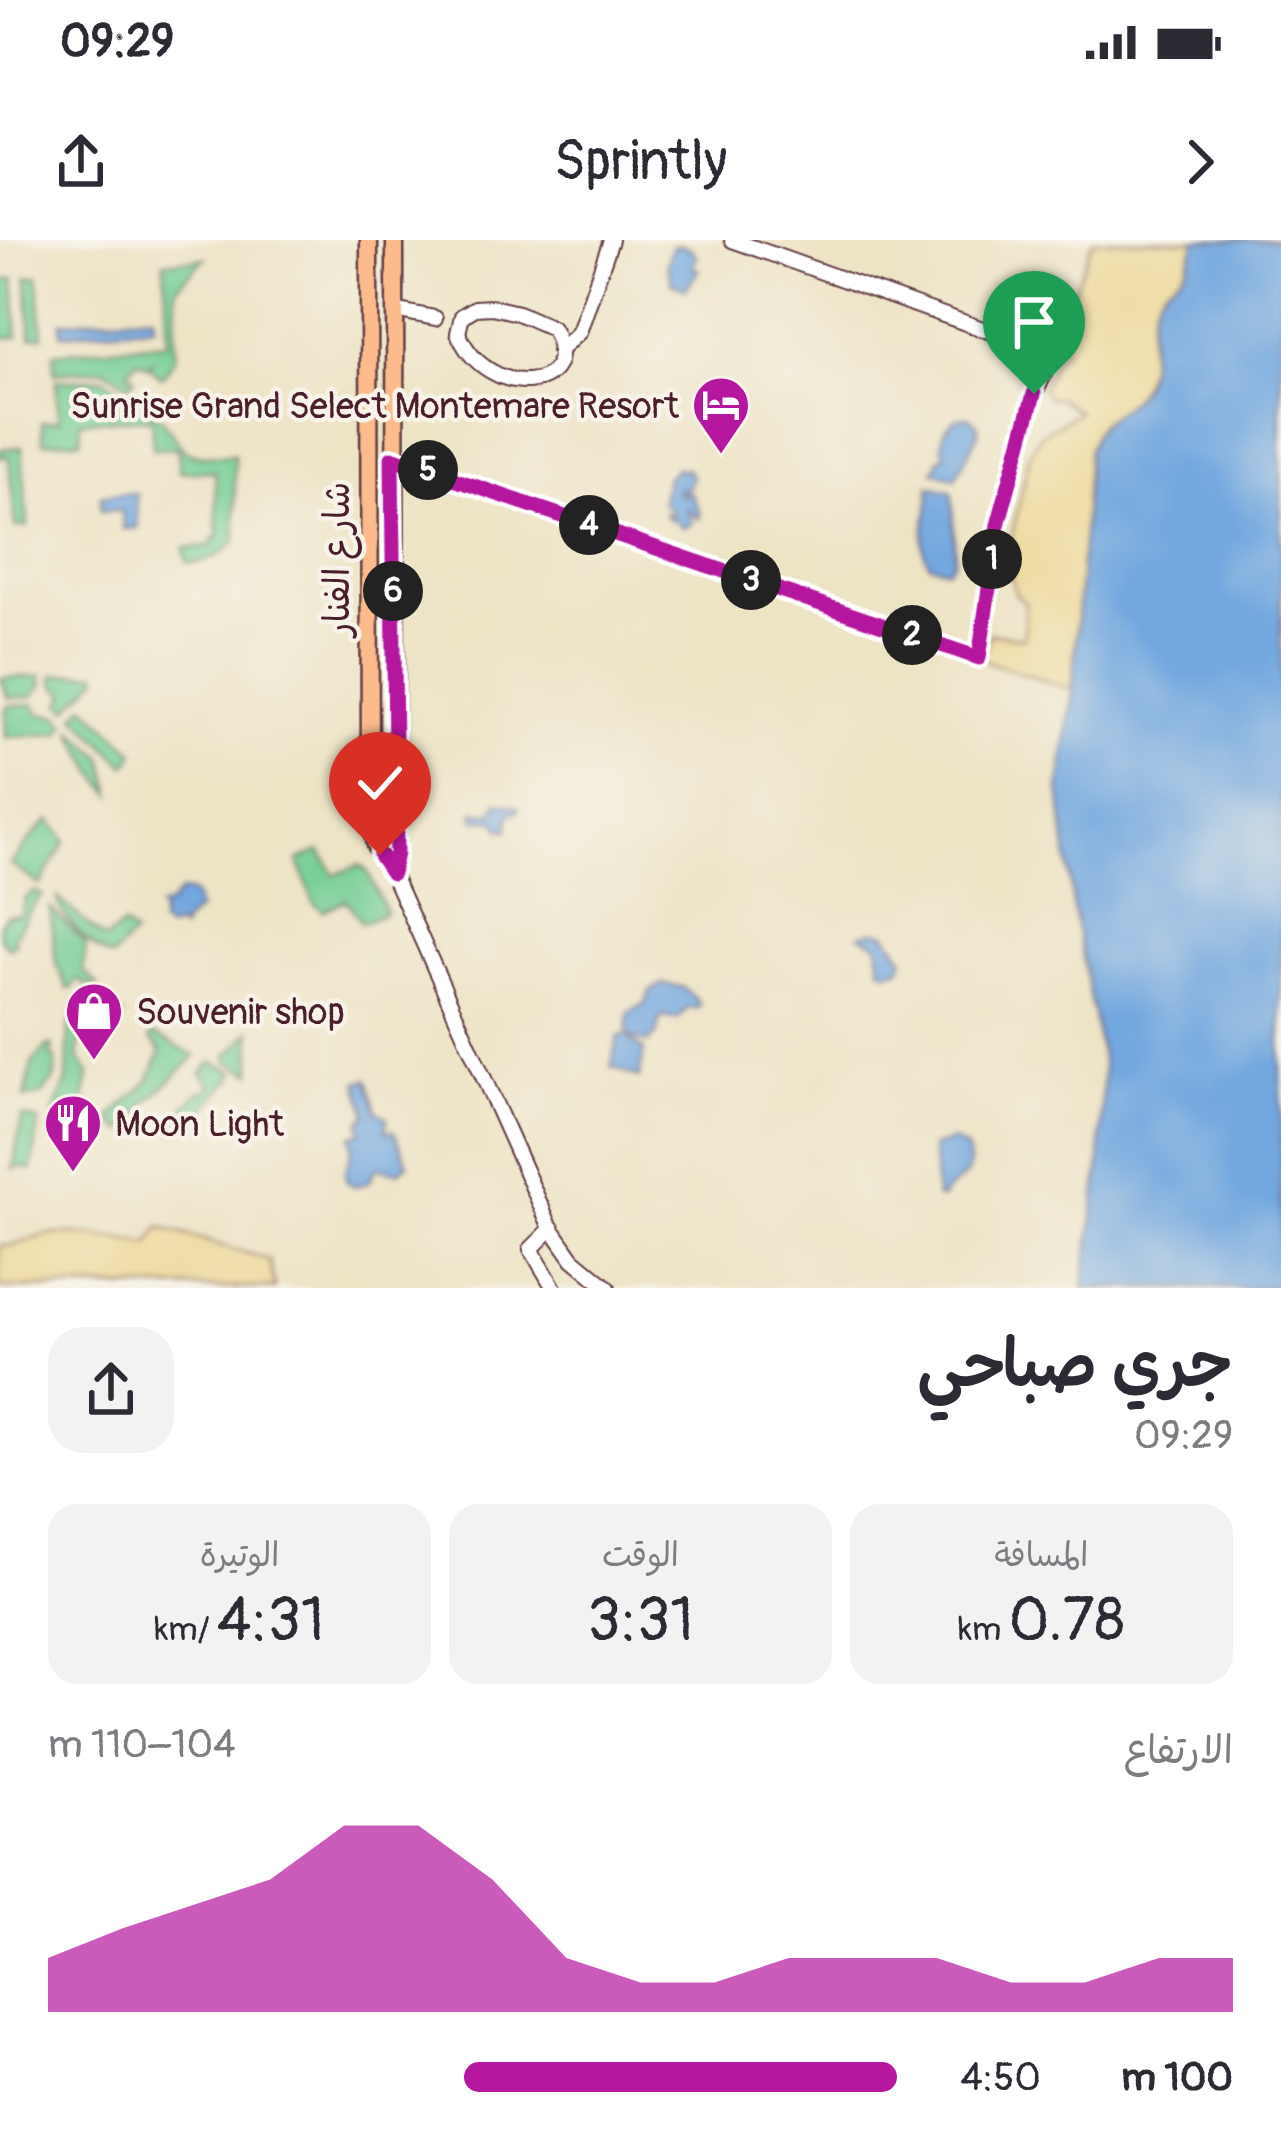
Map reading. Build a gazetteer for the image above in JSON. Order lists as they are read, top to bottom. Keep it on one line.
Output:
{"streets":{"main road":["شارع الفنار"]},"places":{"hotel":["Sunrise Grand Select Montemare Resort"],"shop":["Souvenir shop"],"restaurant":["Moon Light"]},"page":{"status":"09:29","header":"Sprintly","pins":["5","4","1","3","6","2"],"heading":["جري صباحي","09:29"],"stats":[["المسافة","0.78 km"],["الوقت","3:31"],["الوتيرة","4:31 /km"]],"chart":["الارتفاع","104–110 m"],"list":[{"name":"100 m","note":"4:50"}]}}
